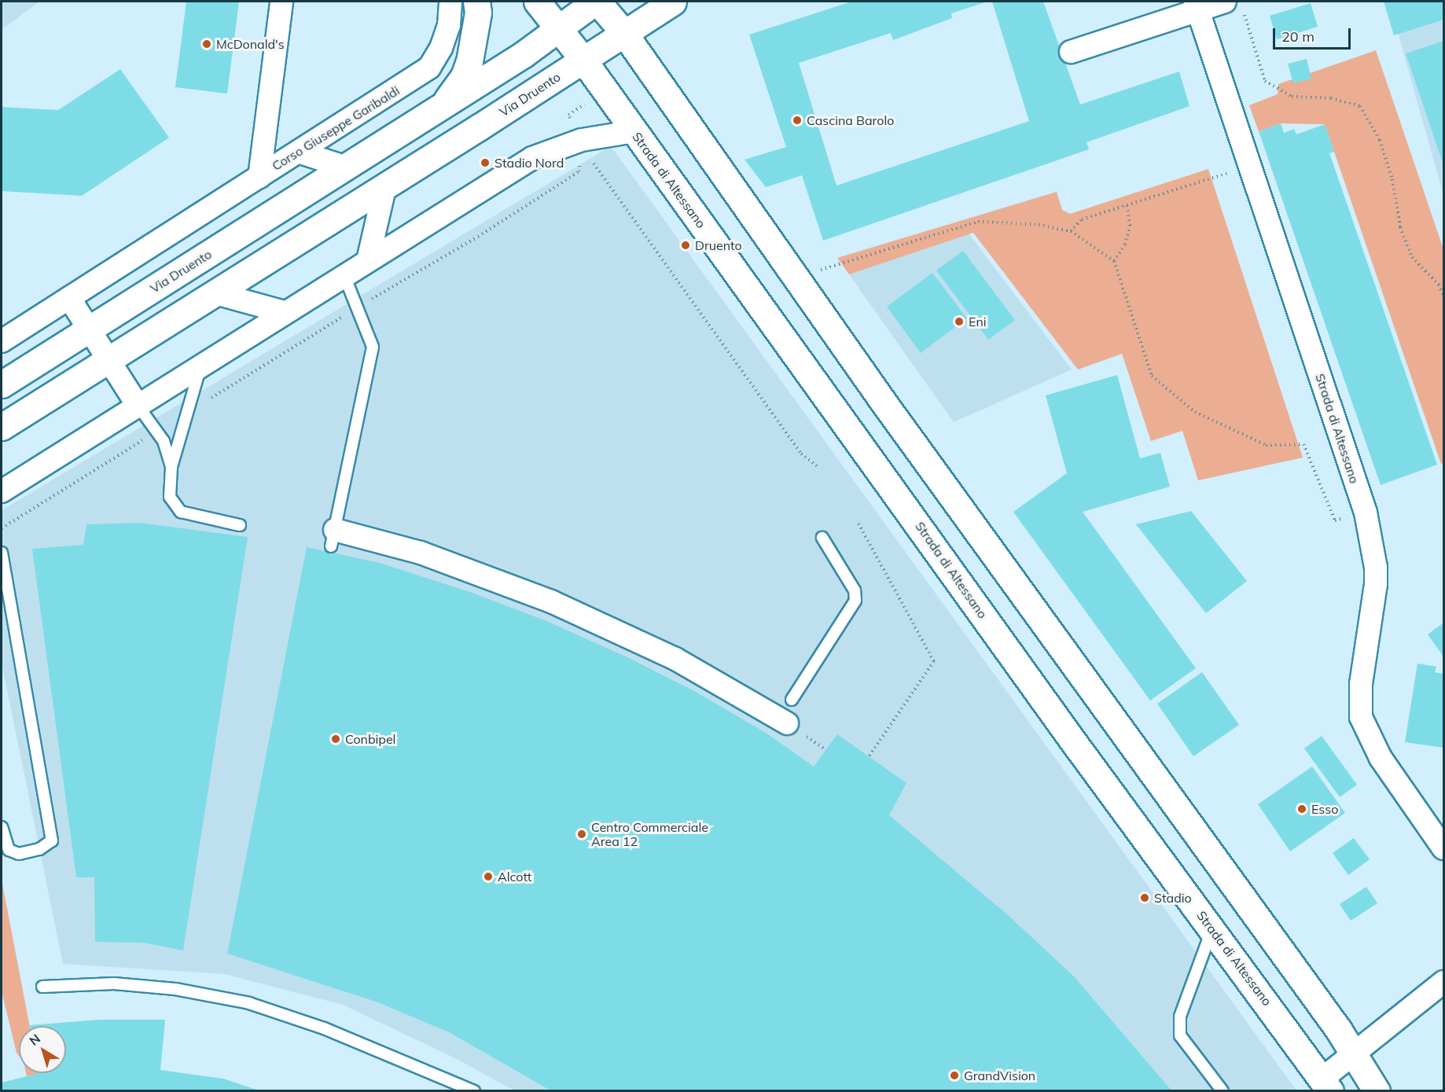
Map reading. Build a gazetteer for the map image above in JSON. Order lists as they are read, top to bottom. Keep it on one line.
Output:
{"streets":{"street":["Via Druento","Corso Giuseppe Garibaldi","Strada di Altessano"]},"crossings":[["Via Druento","Strada di Altessano"]],"places":["McDonald's","Cascina Barolo","Stadio Nord","Druento","Eni","Conbipel","Esso","Centro Commerciale Area 12","Alcott","Stadio","GrandVision"],"scale_bar":"20 m","north":"top left"}
